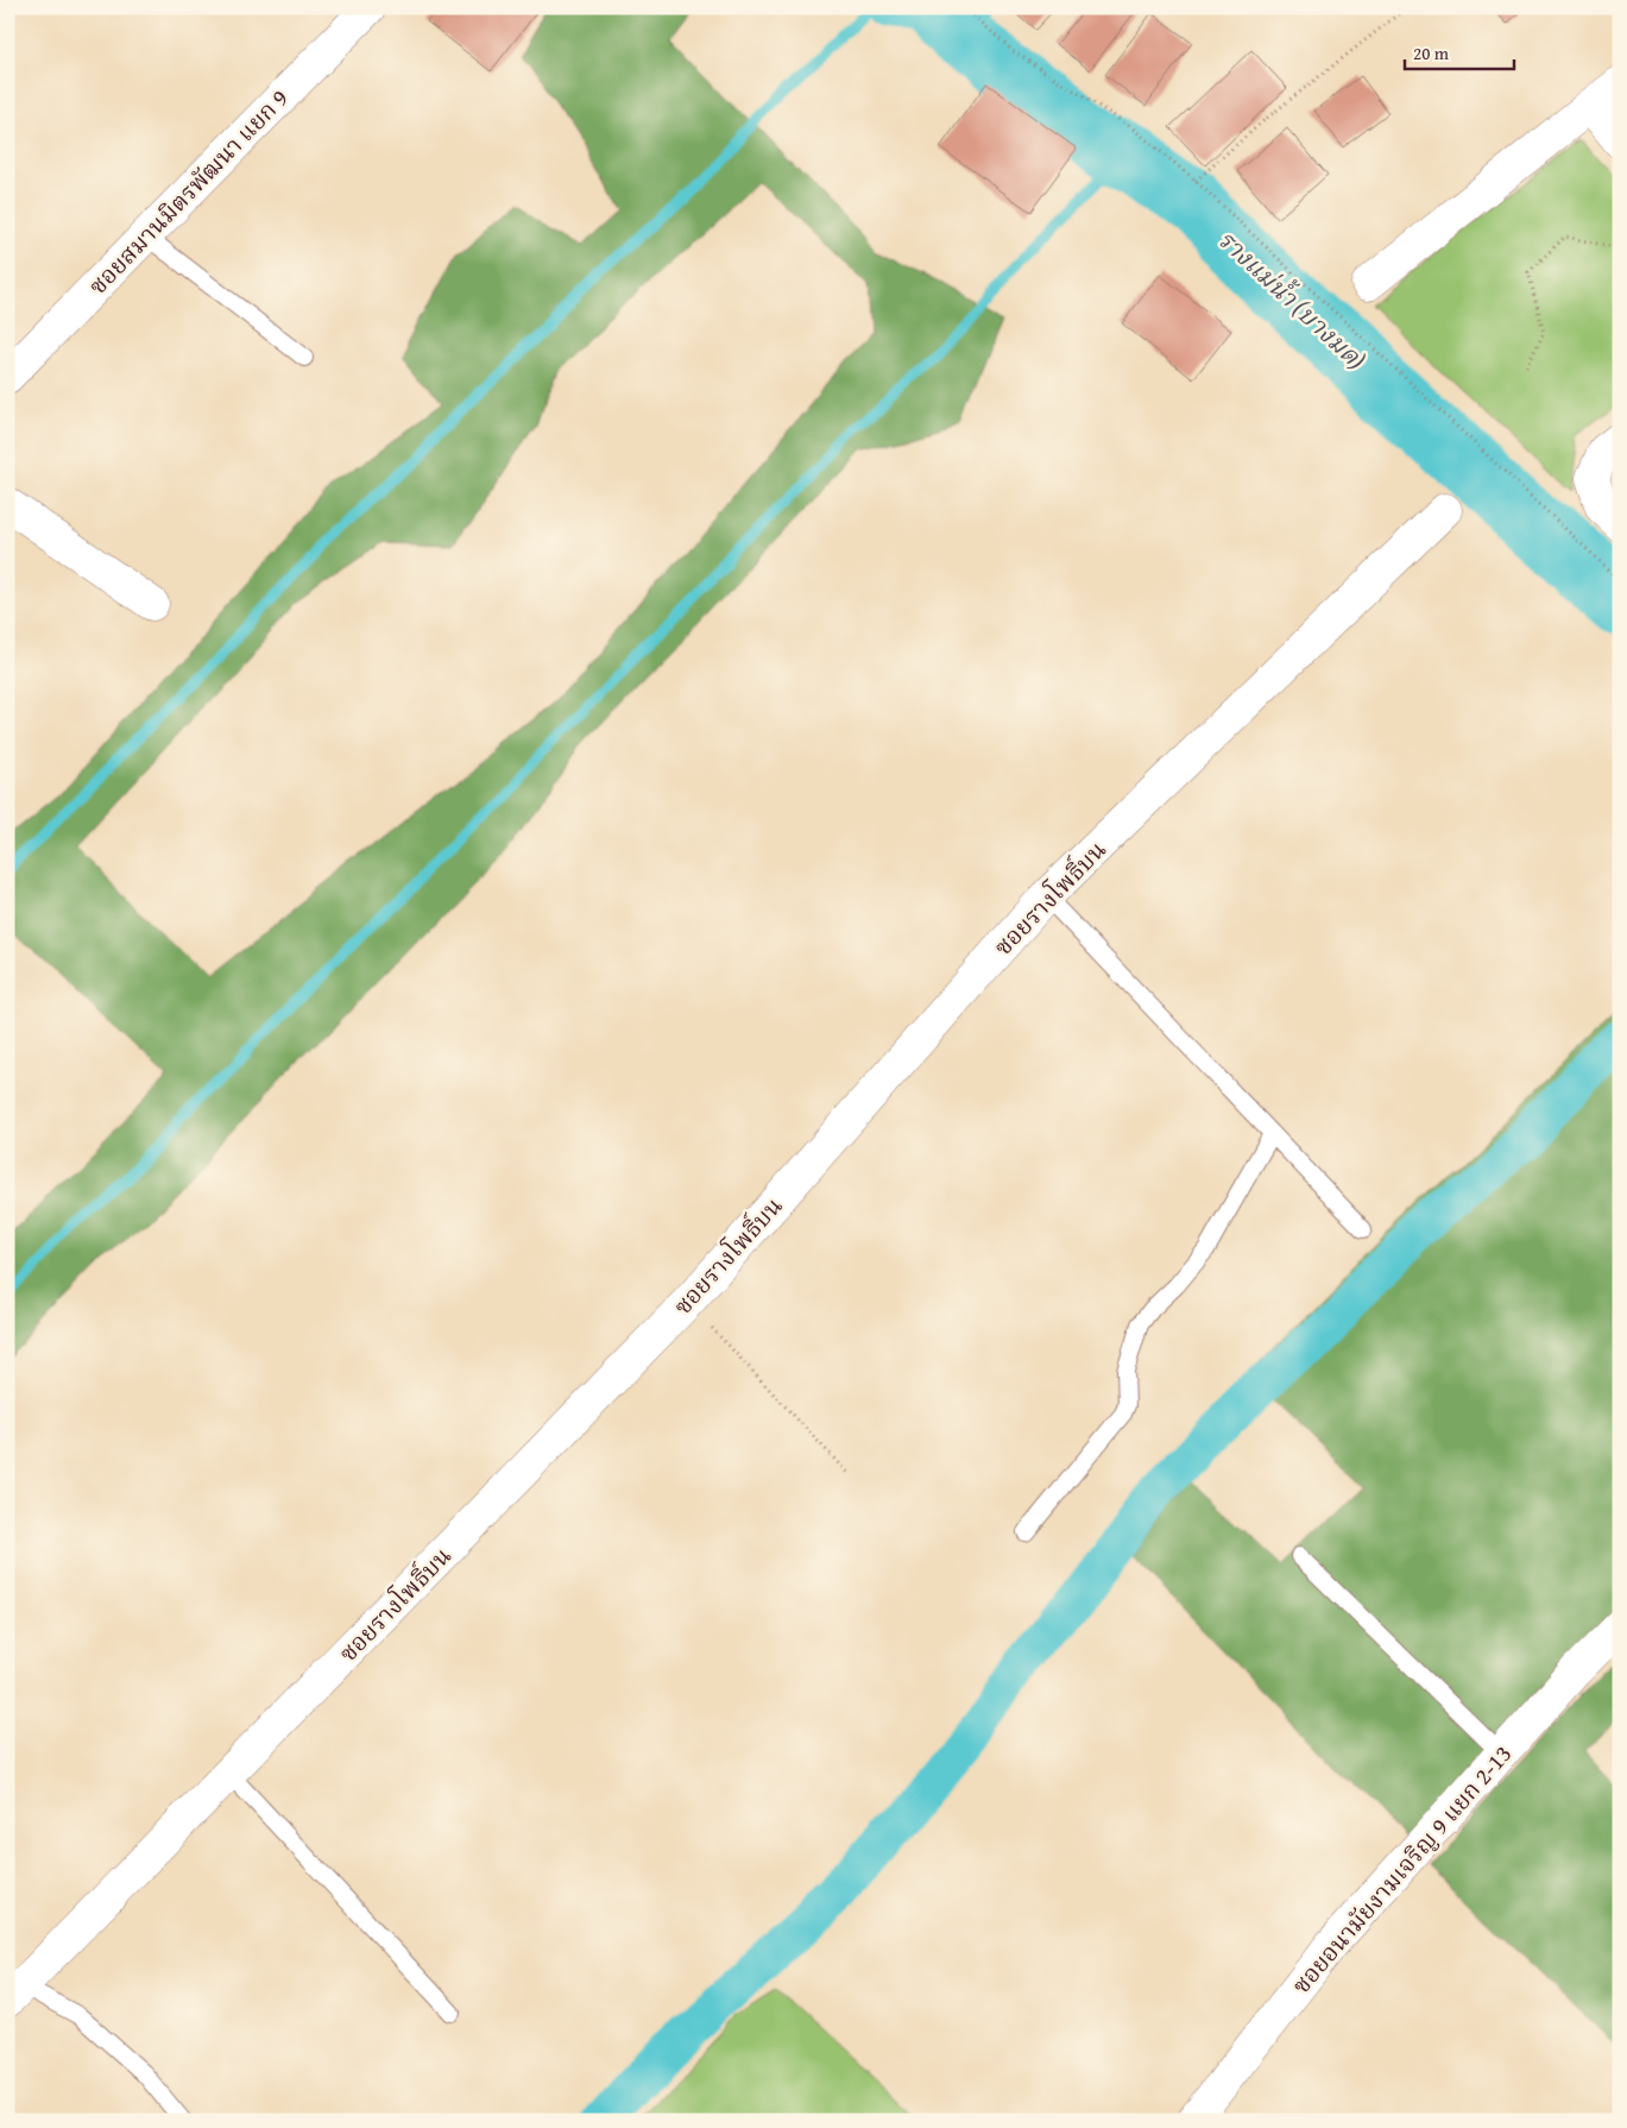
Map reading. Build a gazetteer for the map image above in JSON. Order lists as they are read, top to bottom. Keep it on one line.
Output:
{"streets":{"street":["ซอยสมานมิตรพัฒนา แยก 9","ซอยรางโพธิ์บน","ซอยอนามัยงามเจริญ 9 แยก 2-13"]},"water":["รางแม่น้ำ (บางมด)"],"scale_bar":"20 m"}
